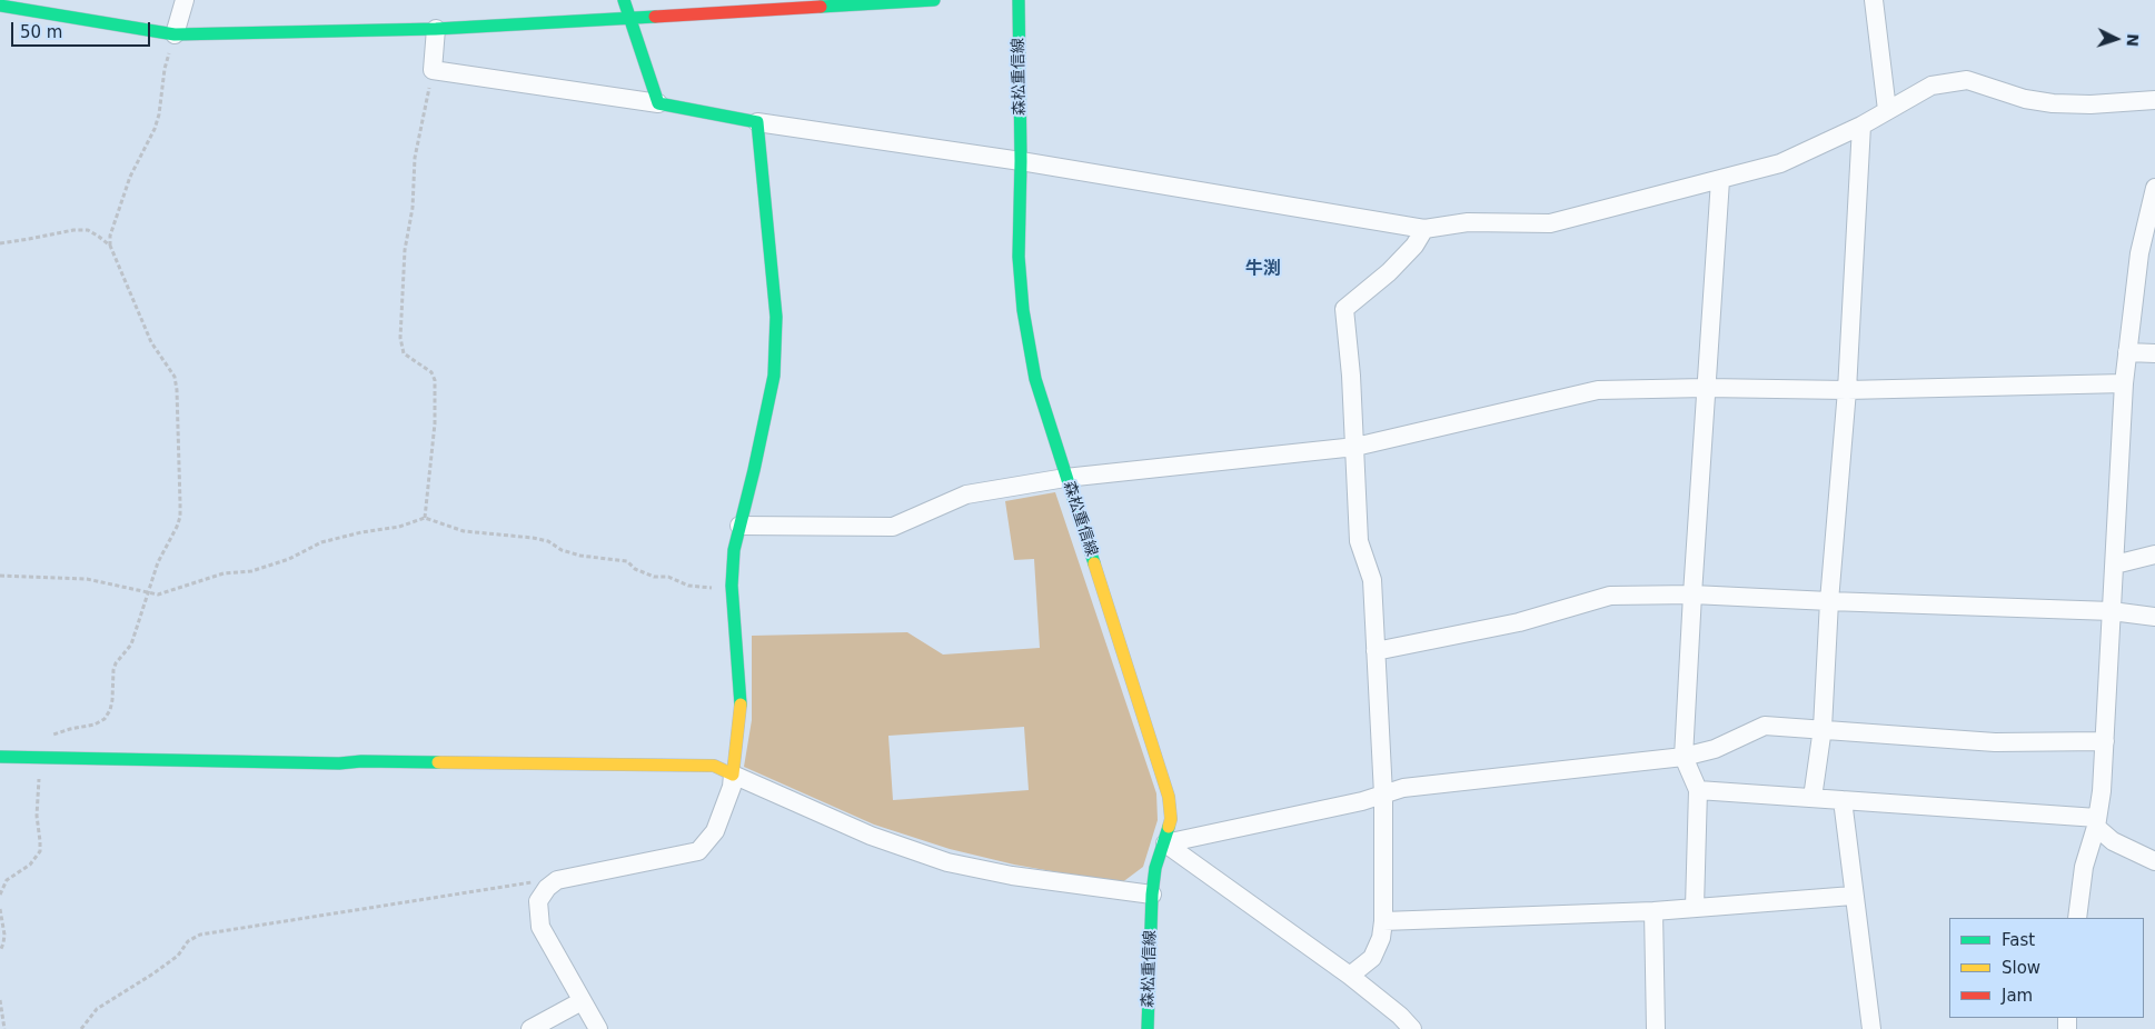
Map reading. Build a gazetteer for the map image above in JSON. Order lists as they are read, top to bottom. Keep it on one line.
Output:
{"streets":{"street":["森松重信線"]},"districts":["牛渕"],"legend":["Fast","Slow","Jam"],"scale_bar":"50 m","north":"right"}
